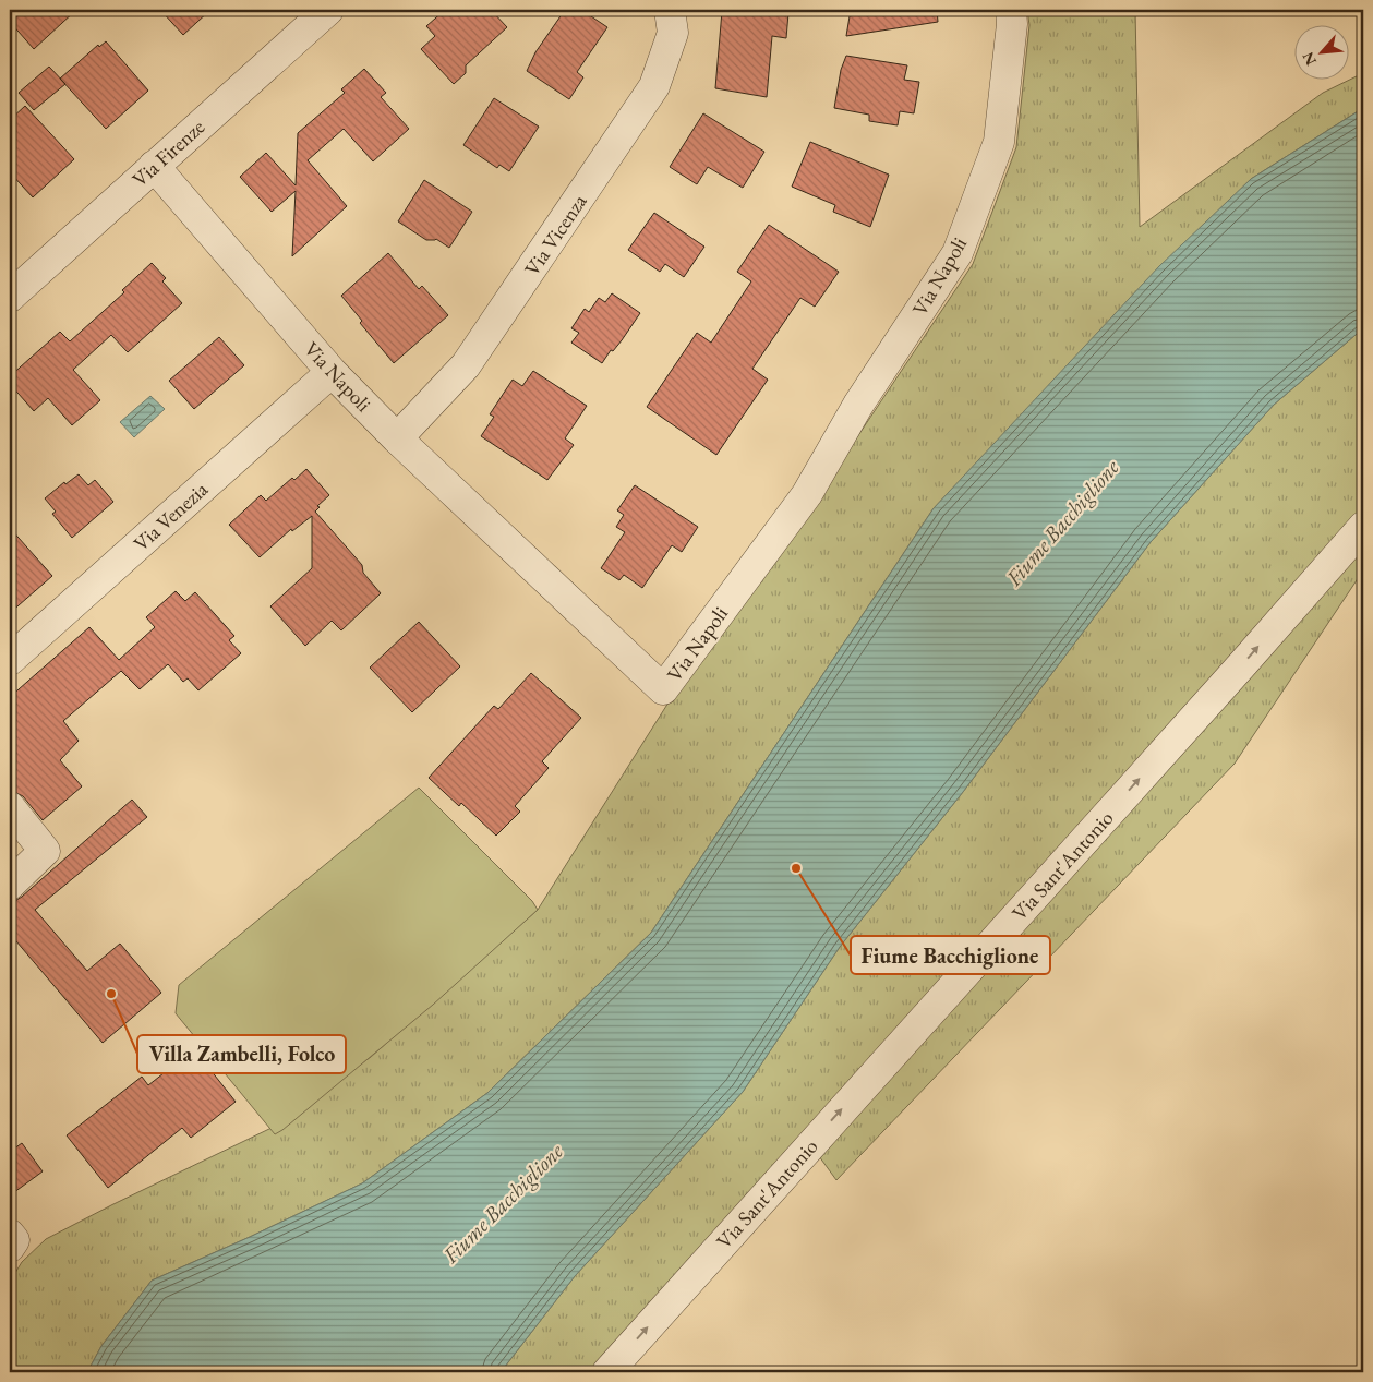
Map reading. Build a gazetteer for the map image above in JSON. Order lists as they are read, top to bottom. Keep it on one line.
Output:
{"streets":{"street":["Via Firenze","Via Vicenza","Via Napoli","Via Venezia","Via Sant'Antonio"]},"crossings":[["Via Firenze","Via Napoli"],["Via Vicenza","Via Napoli"],["Via Napoli","Via Venezia"]],"one_way":["Via Sant'Antonio"],"water":["Fiume Bacchiglione"],"places":["Fiume Bacchiglione","Villa Zambelli, Folco"],"north":"bottom left"}
